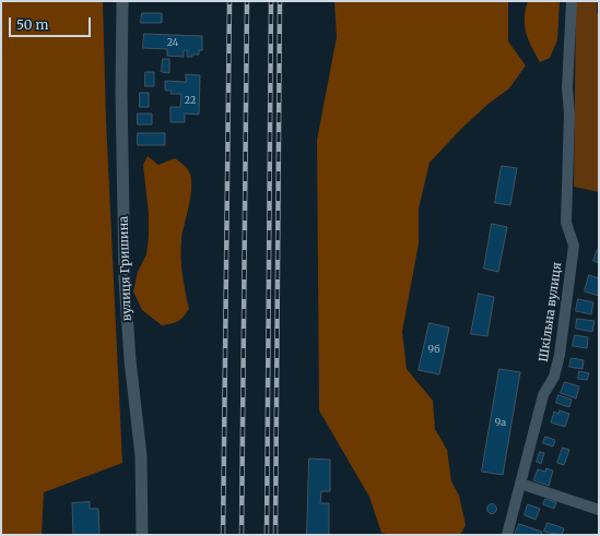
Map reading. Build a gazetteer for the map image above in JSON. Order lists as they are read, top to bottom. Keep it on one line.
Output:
{"streets":{"street":["вулиця Гришина","Шкільна вулиця"]},"house_numbers":["24","22","9б","9а"],"scale_bar":"50 m"}
